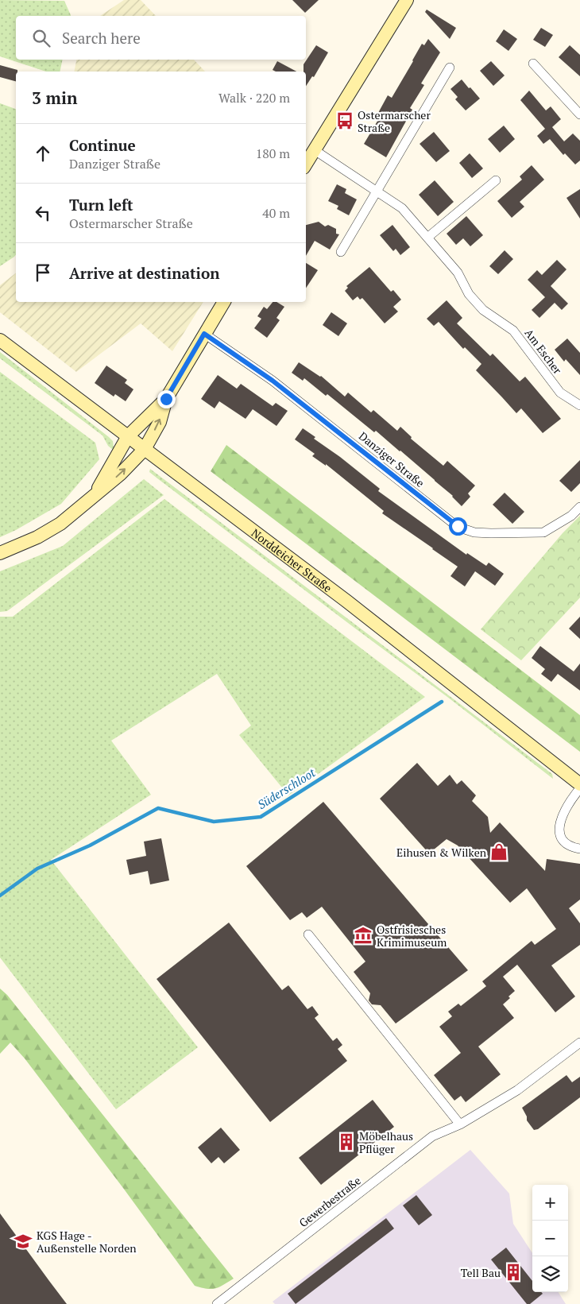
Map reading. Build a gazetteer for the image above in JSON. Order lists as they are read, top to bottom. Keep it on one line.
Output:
{"streets":{"main road":["Norddeicher Straße"],"street":["Am Escher","Danziger Straße","Gewerbestraße"]},"water":["Süderschloot"],"places":{"bus stop":["Ostermarscher Straße"],"shop":["Eihusen & Wilken"],"museum":["Ostfrisiesches Krimimuseum"],"building":["Möbelhaus Pflüger","Tell Bau"],"school or university":["KGS Hage - Außenstelle Norden"]},"page":{"search":"Search here","heading":["3 min","Walk · 220 m"],"list":[["Continue","Danziger Straße","180 m"],["Turn left","Ostermarscher Straße","40 m"],"Arrive at destination"],"map_buttons":["+","−"]}}
